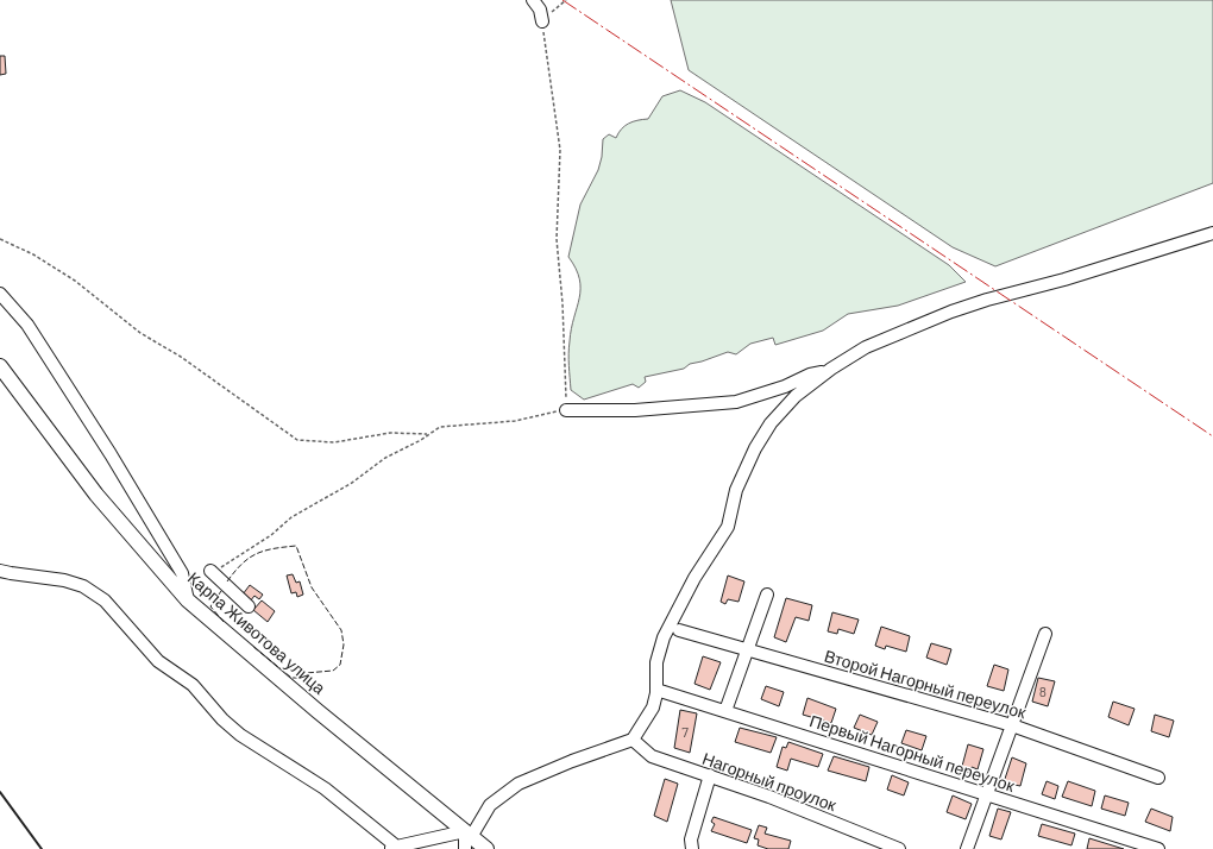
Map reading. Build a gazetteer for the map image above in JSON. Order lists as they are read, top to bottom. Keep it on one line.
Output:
{"streets":{"main road":["Карпа Животова улица"],"street":["Второй Нагорный переулок","Первый Нагорный переулок","Нагорный проулок"]},"house_numbers":["8","7"]}
